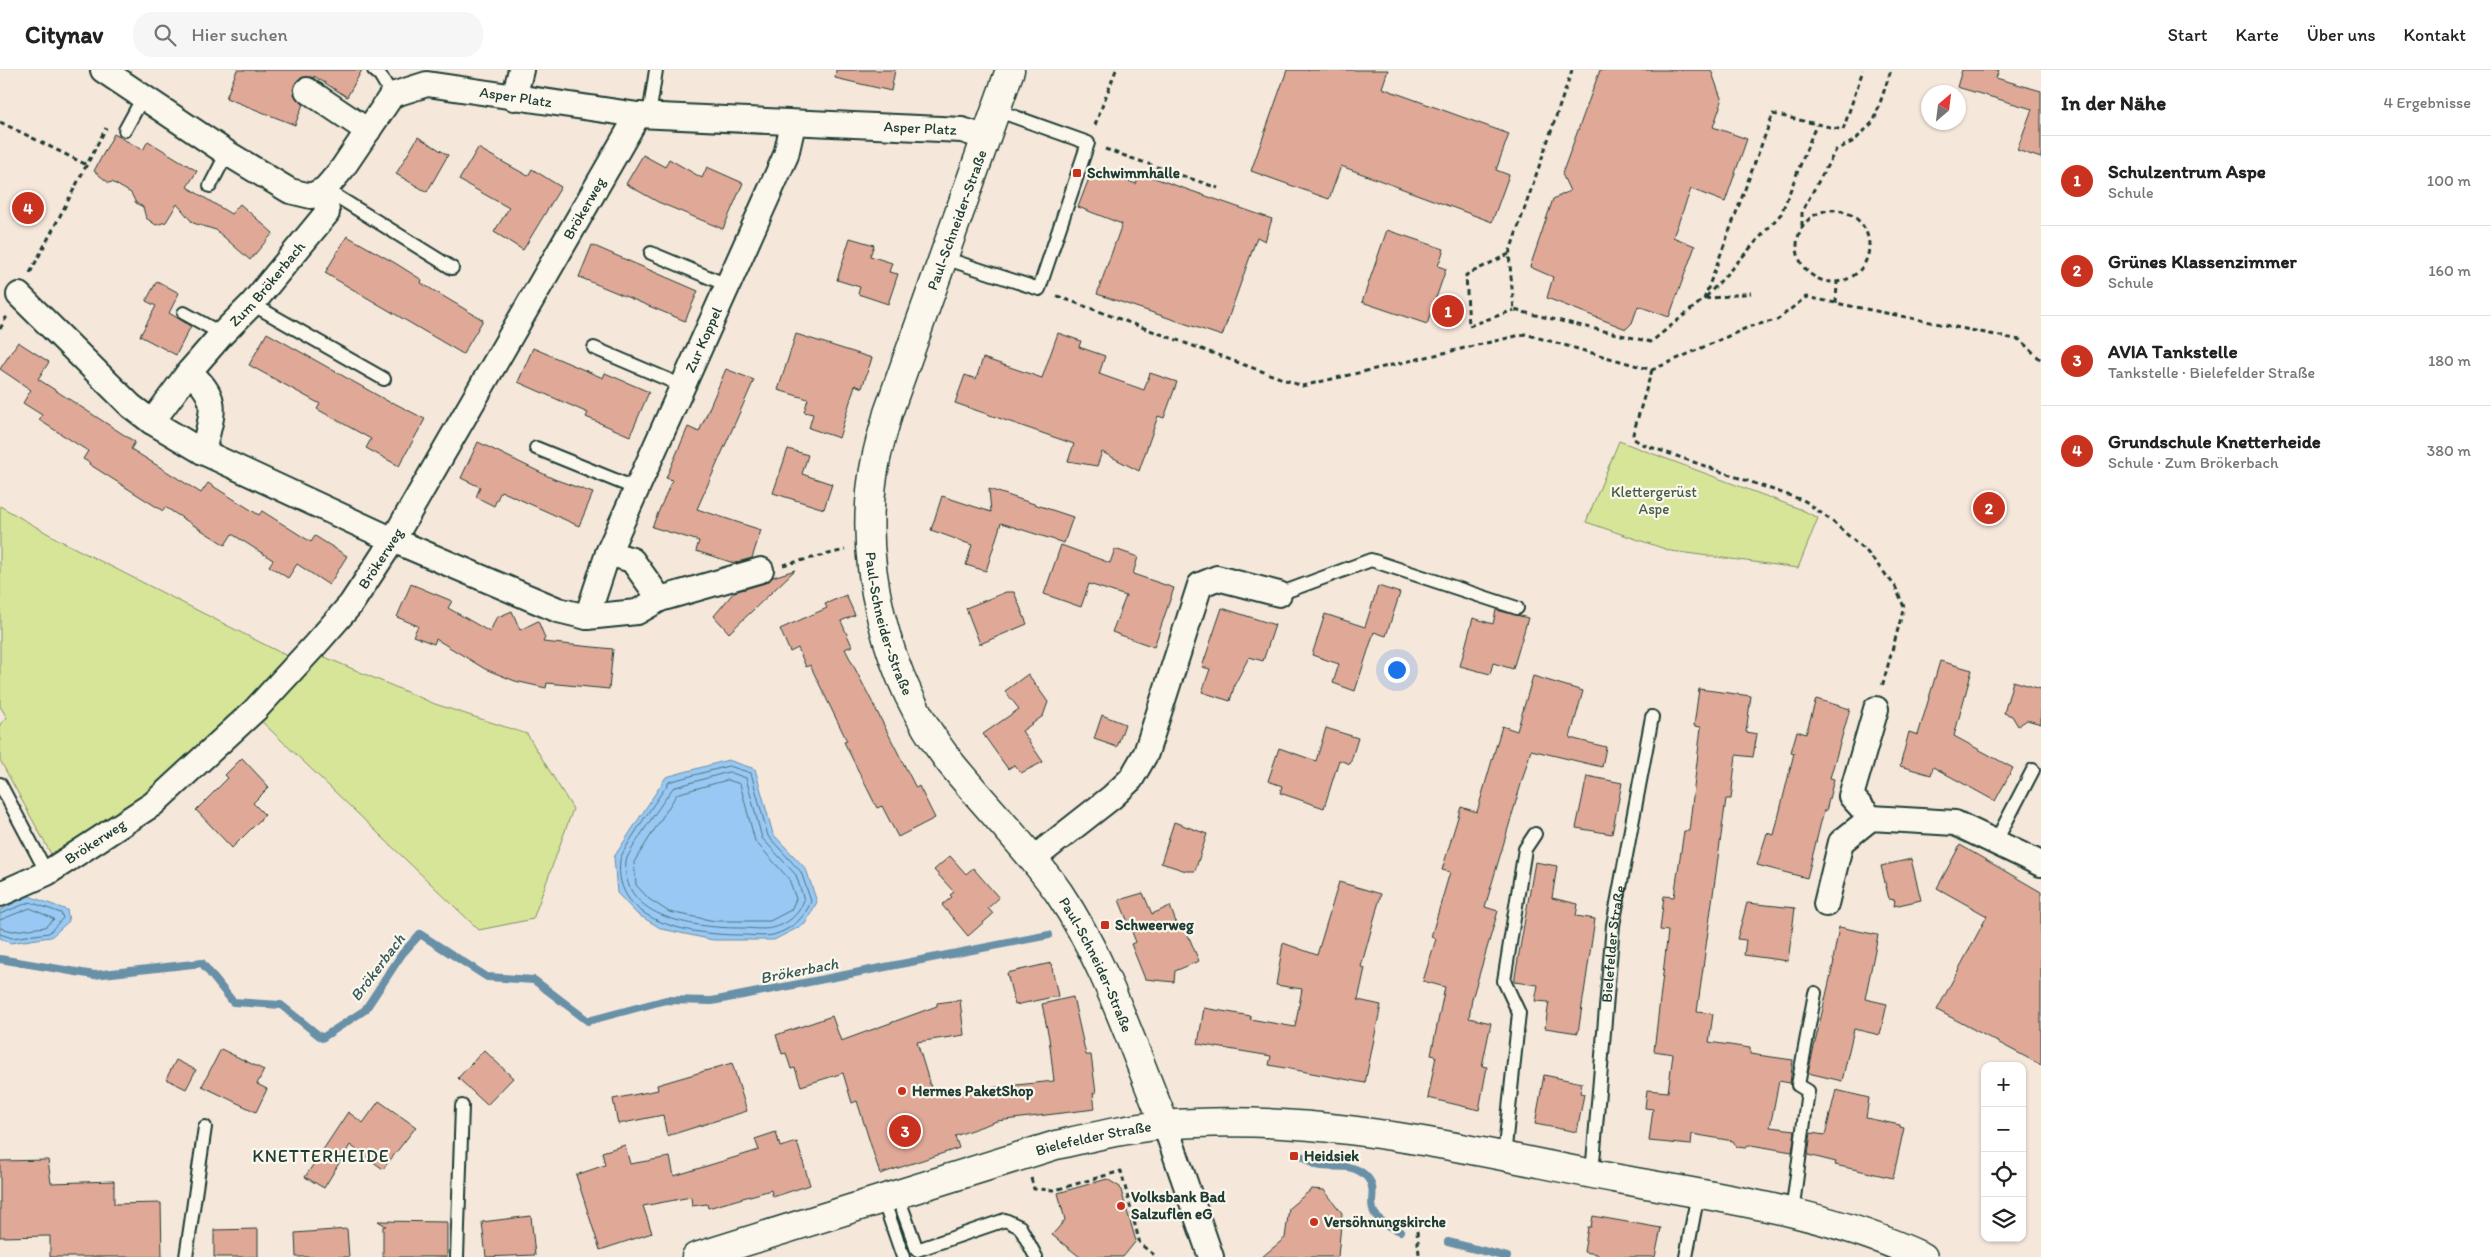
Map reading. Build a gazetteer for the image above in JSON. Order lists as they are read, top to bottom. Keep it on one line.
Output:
{"streets":{"main road":["Paul-Schneider-Straße","Bielefelder Straße"],"street":["Asper Platz","Brökerweg","Zum Brökerbach","Zur Koppel"]},"crossings":[["Asper Platz","Brökerweg"],["Asper Platz","Paul-Schneider-Straße"],["Asper Platz","Zur Koppel"],["Paul-Schneider-Straße","Bielefelder Straße"]],"districts":["KNETTERHEIDE"],"water":["Brökerbach"],"parks":["Klettergerüst Aspe"],"places":{"transit":["Schwimmhalle","Schweerweg","Heidsiek"],"other":["Hermes PaketShop","Volksbank Bad Salzuflen eG","Versöhnungskirche"]},"north":"top right","page":{"header":"Citynav","search":"Hier suchen","nav":["Start","Karte","Über uns","Kontakt"],"heading":["In der Nähe","4 Ergebnisse"],"list":[{"mark":"1","name":"Schulzentrum Aspe","note":"Schule","value":"100 m"},{"mark":"2","name":"Grünes Klassenzimmer","note":"Schule","value":"160 m"},{"mark":"3","name":"AVIA Tankstelle","note":"Tankstelle · Bielefelder Straße","value":"180 m"},{"mark":"4","name":"Grundschule Knetterheide","note":"Schule · Zum Brökerbach","value":"380 m"}],"pins":["4","1","2","3"],"map_buttons":["+","−"]}}
